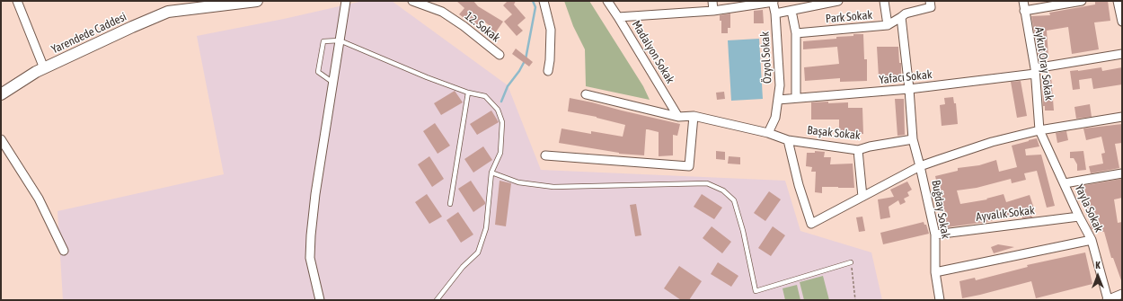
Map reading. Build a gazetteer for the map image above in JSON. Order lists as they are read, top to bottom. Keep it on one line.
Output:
{"streets":{"main road":["Yarendede Caddesi"],"street":["Park Sokak","12. Sokak","Madalyon Sokak","Özyol Sokak","Aykut Oray Sokak","Yafacı Sokak","Başak Sokak","Yayla Sokak","Buğday Sokak","Ayvalık Sokak"]},"crossings":[["Madalyon Sokak","Başak Sokak"],["Özyol Sokak","Yafacı Sokak"],["Özyol Sokak","Başak Sokak"],["Aykut Oray Sokak","Yafacı Sokak"],["Aykut Oray Sokak","Yayla Sokak"],["Yayla Sokak","Ayvalık Sokak"],["Buğday Sokak","Ayvalık Sokak"]],"north":"top"}
